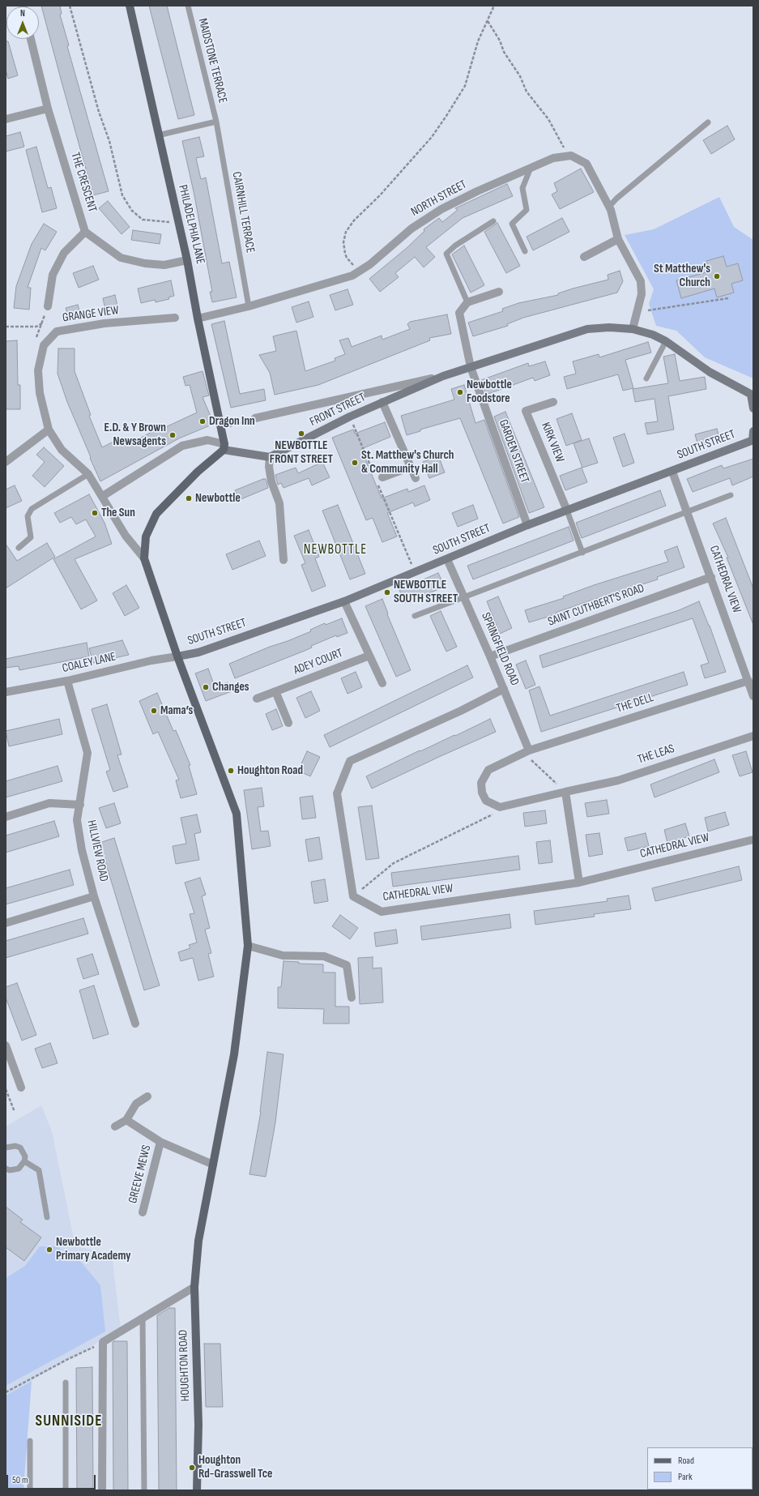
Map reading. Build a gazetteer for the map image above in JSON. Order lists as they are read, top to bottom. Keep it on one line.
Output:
{"streets":{"main road":["PHILADELPHIA LANE","HOUGHTON ROAD"],"street":["THE CRESCENT","NORTH STREET","GRANGE VIEW","FRONT STREET","KIRK VIEW","SOUTH STREET","GARDEN STREET","CATHEDRAL VIEW","SAINT CUTHBERT'S ROAD","SPRINGFIELD ROAD","ADEY COURT","COALEY LANE","THE DELL","THE LEAS","HILLVIEW ROAD","GREEVE MEWS"],"lane":["MAIDSTONE TERRACE","CAIRNHILL TERRACE"]},"crossings":[["MAIDSTONE TERRACE","CAIRNHILL TERRACE"],["THE CRESCENT","PHILADELPHIA LANE"],["NORTH STREET","CAIRNHILL TERRACE"],["NORTH STREET","PHILADELPHIA LANE"],["FRONT STREET","GARDEN STREET"],["KIRK VIEW","SOUTH STREET"],["SOUTH STREET","GARDEN STREET"],["SOUTH STREET","CATHEDRAL VIEW"],["SOUTH STREET","SPRINGFIELD ROAD"],["SOUTH STREET","COALEY LANE"],["SOUTH STREET","HOUGHTON ROAD"],["CATHEDRAL VIEW","SAINT CUTHBERT'S ROAD"],["CATHEDRAL VIEW","THE DELL"],["SAINT CUTHBERT'S ROAD","SPRINGFIELD ROAD"],["SPRINGFIELD ROAD","THE DELL"],["COALEY LANE","HILLVIEW ROAD"],["COALEY LANE","HOUGHTON ROAD"],["THE DELL","THE LEAS"],["GREEVE MEWS","HOUGHTON ROAD"]],"districts":["NEWBOTTLE","SUNNISIDE"],"places":["St Matthew's Church","Newbottle Foodstore","Dragon Inn","NEWBOTTLE FRONT STREET","E.D. & Y Brown Newsagents","St. Matthew's Church & Community Hall","Newbottle","The Sun","NEWBOTTLE SOUTH STREET","Changes","Mama’s","Houghton Road","Newbottle Primary Academy","Houghton Rd-Grasswell Tce"],"legend":["Road","Park"],"scale_bar":"50 m","north":"top"}
